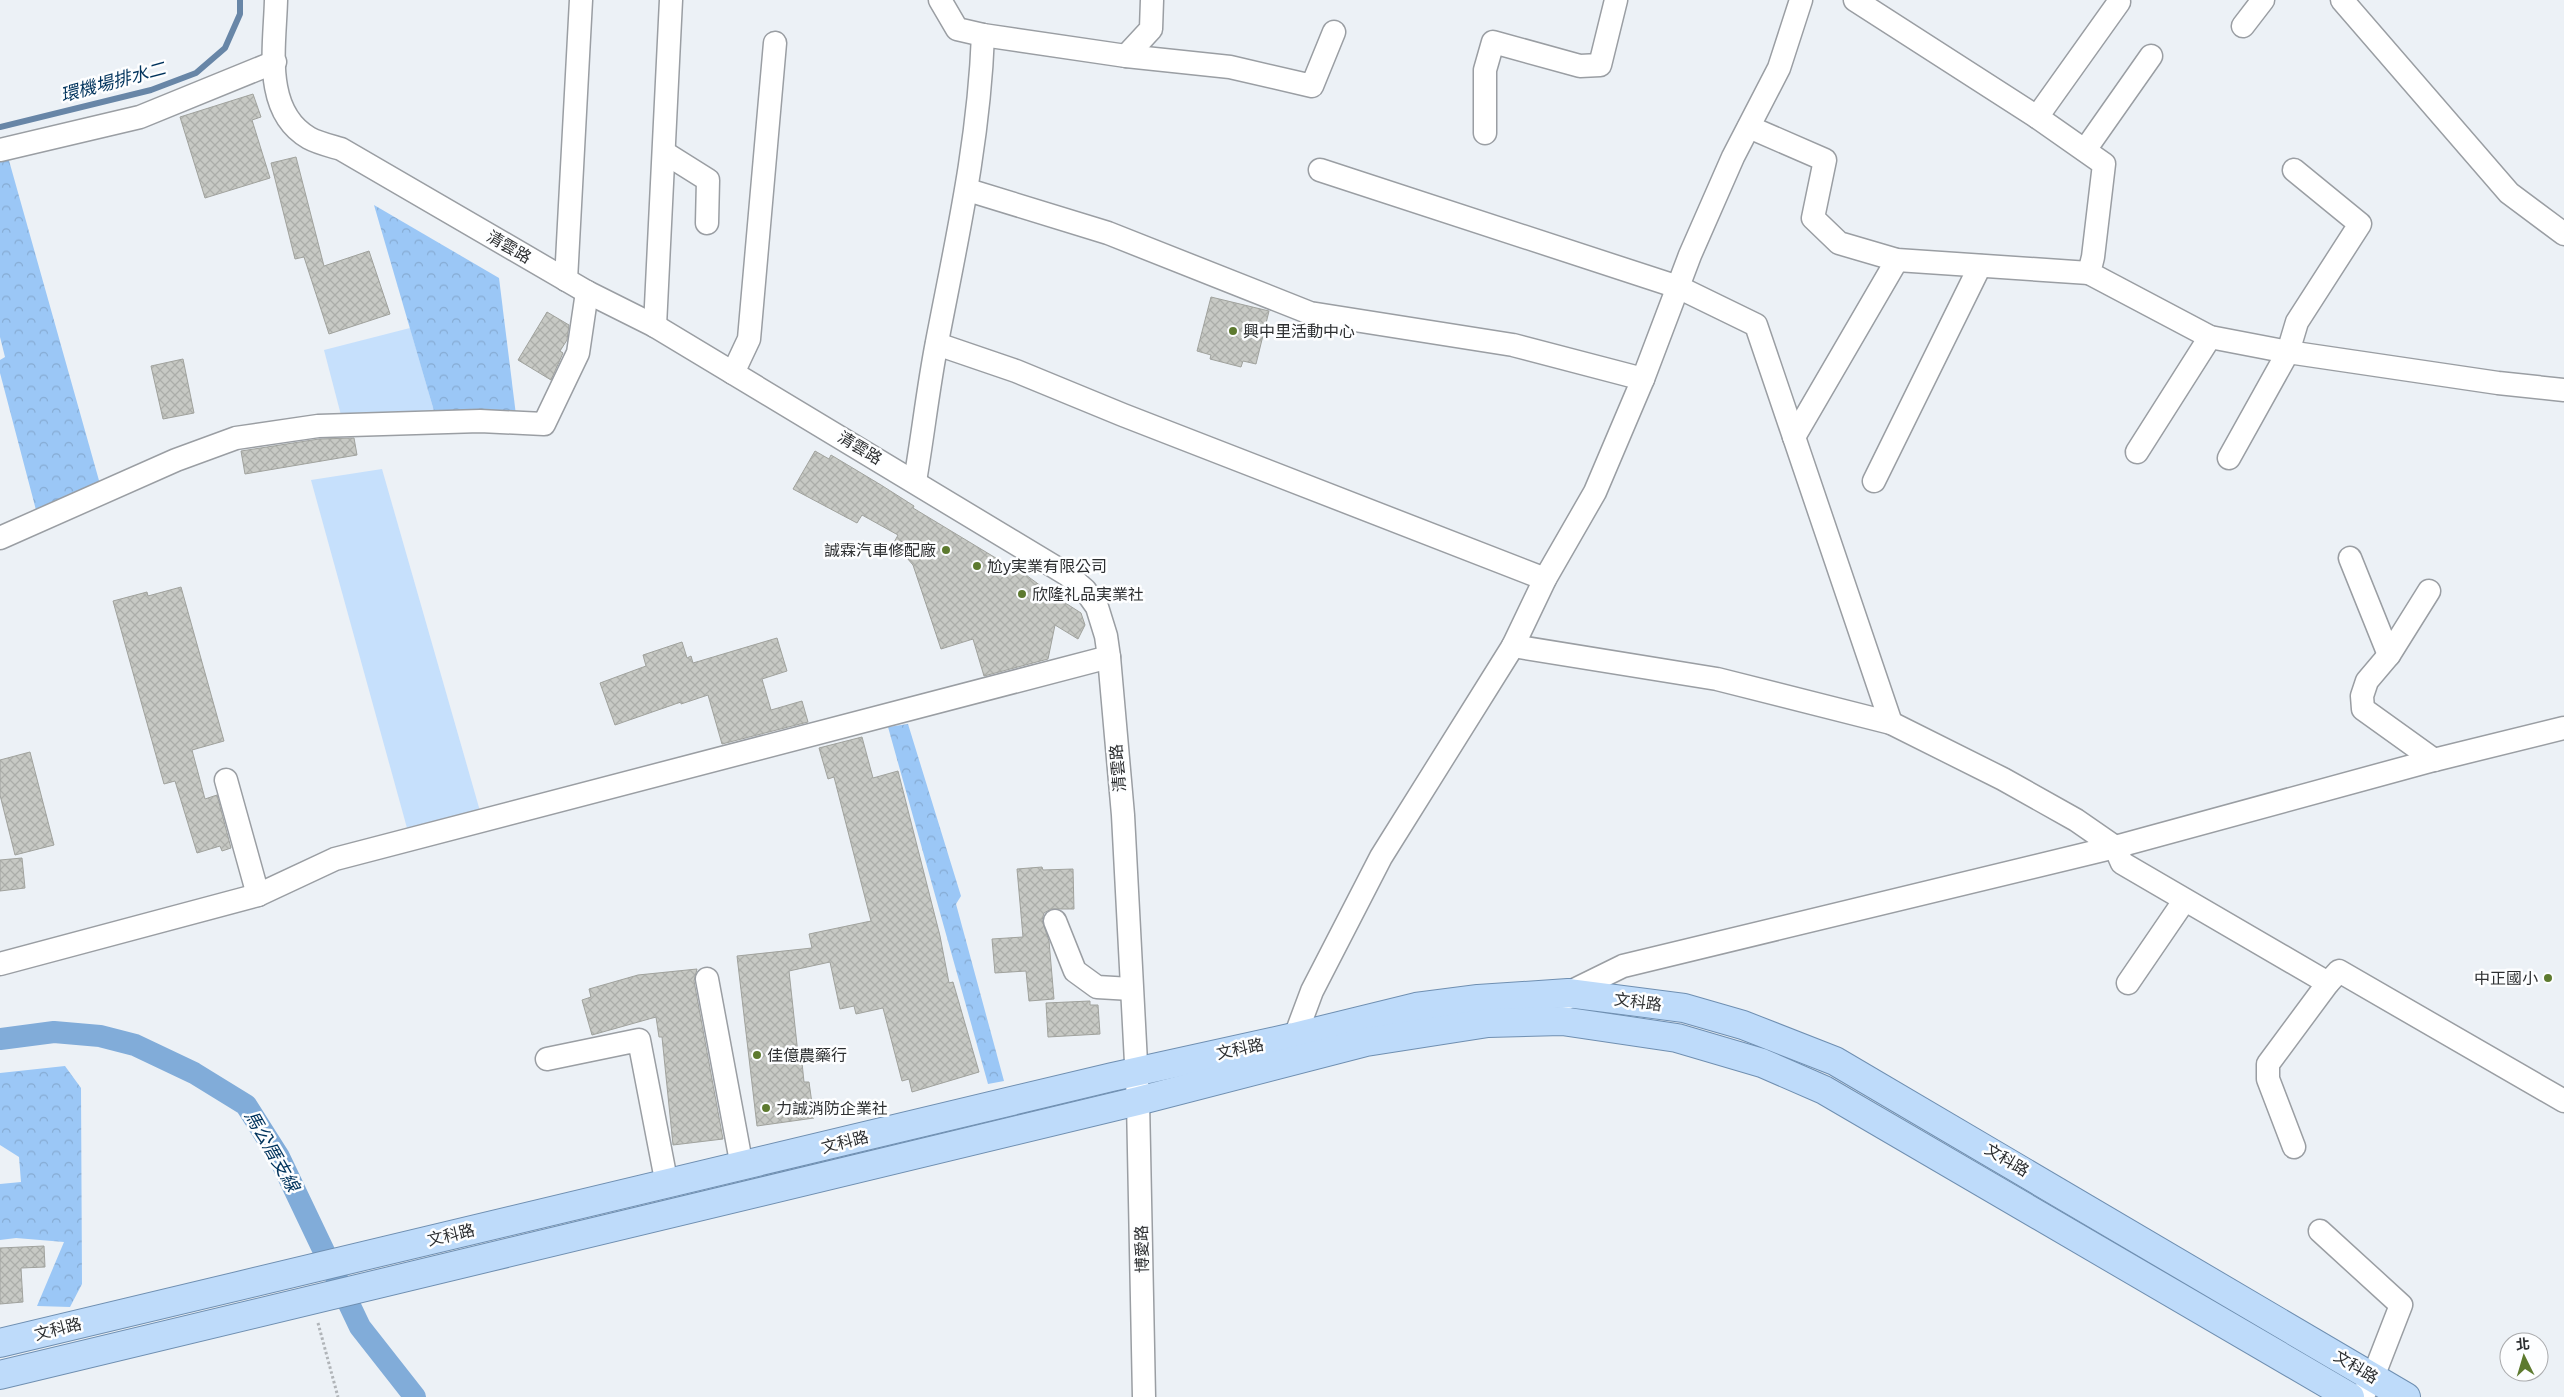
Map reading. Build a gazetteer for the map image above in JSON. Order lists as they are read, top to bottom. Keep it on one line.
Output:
{"streets":{"main road":["文科路"],"street":["清雲路","博愛路"]},"crossings":[["清雲路","文科路"],["清雲路","博愛路"],["文科路","博愛路"]],"water":["環機場排水二","馬公厝支線"],"places":["興中里活動中心","誠霖汽車修配廠","尬y実業有限公司","欣隆礼品実業社","中正國小","佳億農藥行","力誠消防企業社"],"north":"top"}
